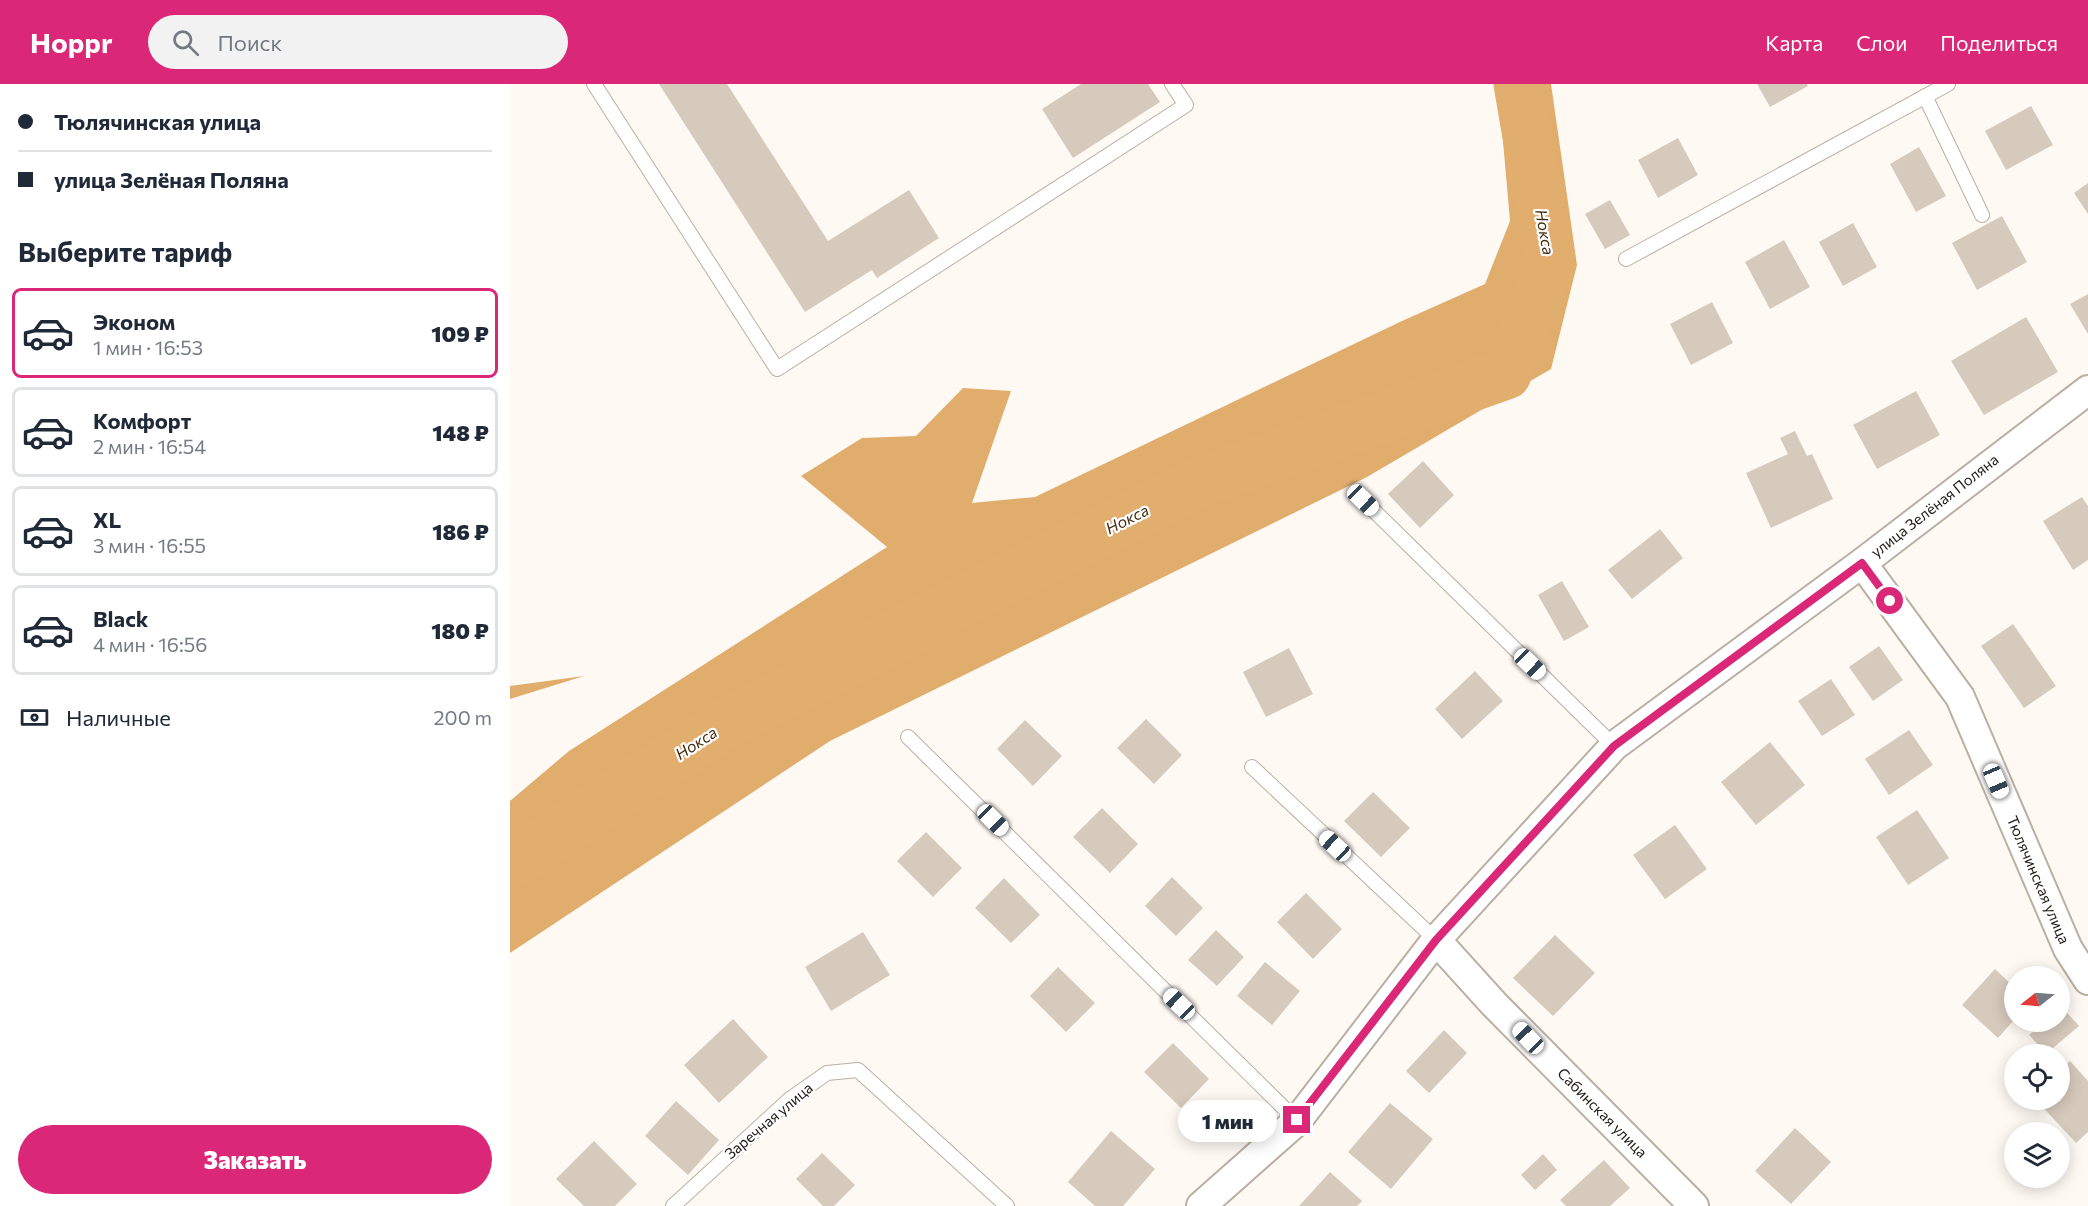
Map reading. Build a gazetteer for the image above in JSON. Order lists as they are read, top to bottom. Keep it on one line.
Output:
{"streets":{"street":["улица Зелёная Поляна","Тюлячинская улица","Сабинская улица"],"lane":["Заречная улица"]},"crossings":[["улица Зелёная Поляна","Тюлячинская улица"],["улица Зелёная Поляна","Сабинская улица"]],"water":["Нокса"],"north":"left","page":{"header":"Hoppr","search":"Поиск","nav":["Карта","Слои","Поделиться"],"banner":["Тюлячинская улица","улица Зелёная Поляна"],"heading":"Выберите тариф","list":[{"name":"Эконом","note":"1 мин · 16:53","value":"109 ₽"},{"name":"Комфорт","note":"2 мин · 16:54","value":"148 ₽"},{"name":"XL","note":"3 мин · 16:55","value":"186 ₽"},{"name":"Black","note":"4 мин · 16:56","value":"180 ₽"}],"pay":["Наличные","200 m"],"bubble":"1 мин","buttons":"Заказать"}}
